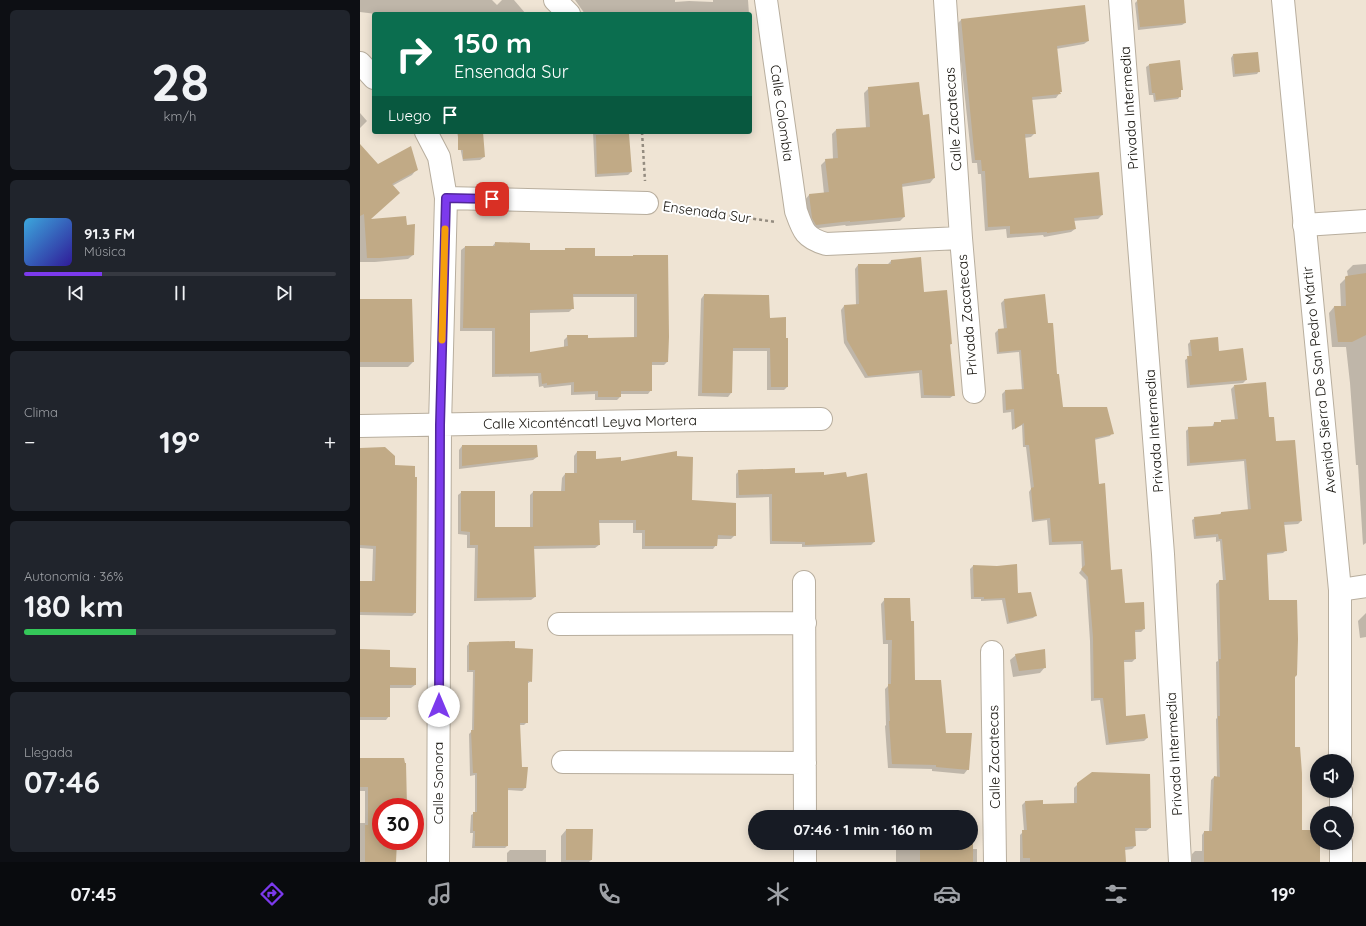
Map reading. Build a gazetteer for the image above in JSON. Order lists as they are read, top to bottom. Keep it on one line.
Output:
{"streets":{"street":["Privada Intermedia","Calle Colombia","Calle Zacatecas","Ensenada Sur","Privada Zacatecas","Avenida Sierra De San Pedro Mártir","Calle Xiconténcatl Leyva Mortera","Calle Sonora"]},"crossings":[["Calle Colombia","Ensenada Sur"],["Calle Zacatecas","Privada Zacatecas"],["Ensenada Sur","Calle Sonora"],["Calle Xiconténcatl Leyva Mortera","Calle Sonora"]],"page":{"tile":[["28","km/h"],"Clima",["Autonomía · 36%","180 km"],["Llegada","07:46"]],"turn":["150 m","Ensenada Sur"],"then":"Luego","song":["91.3 FM","Música"],"heat":["−","19°","+"],"limit":"30","trip":"07:46 · 1 min · 160 m","tabs":["07:45","19°"]}}
